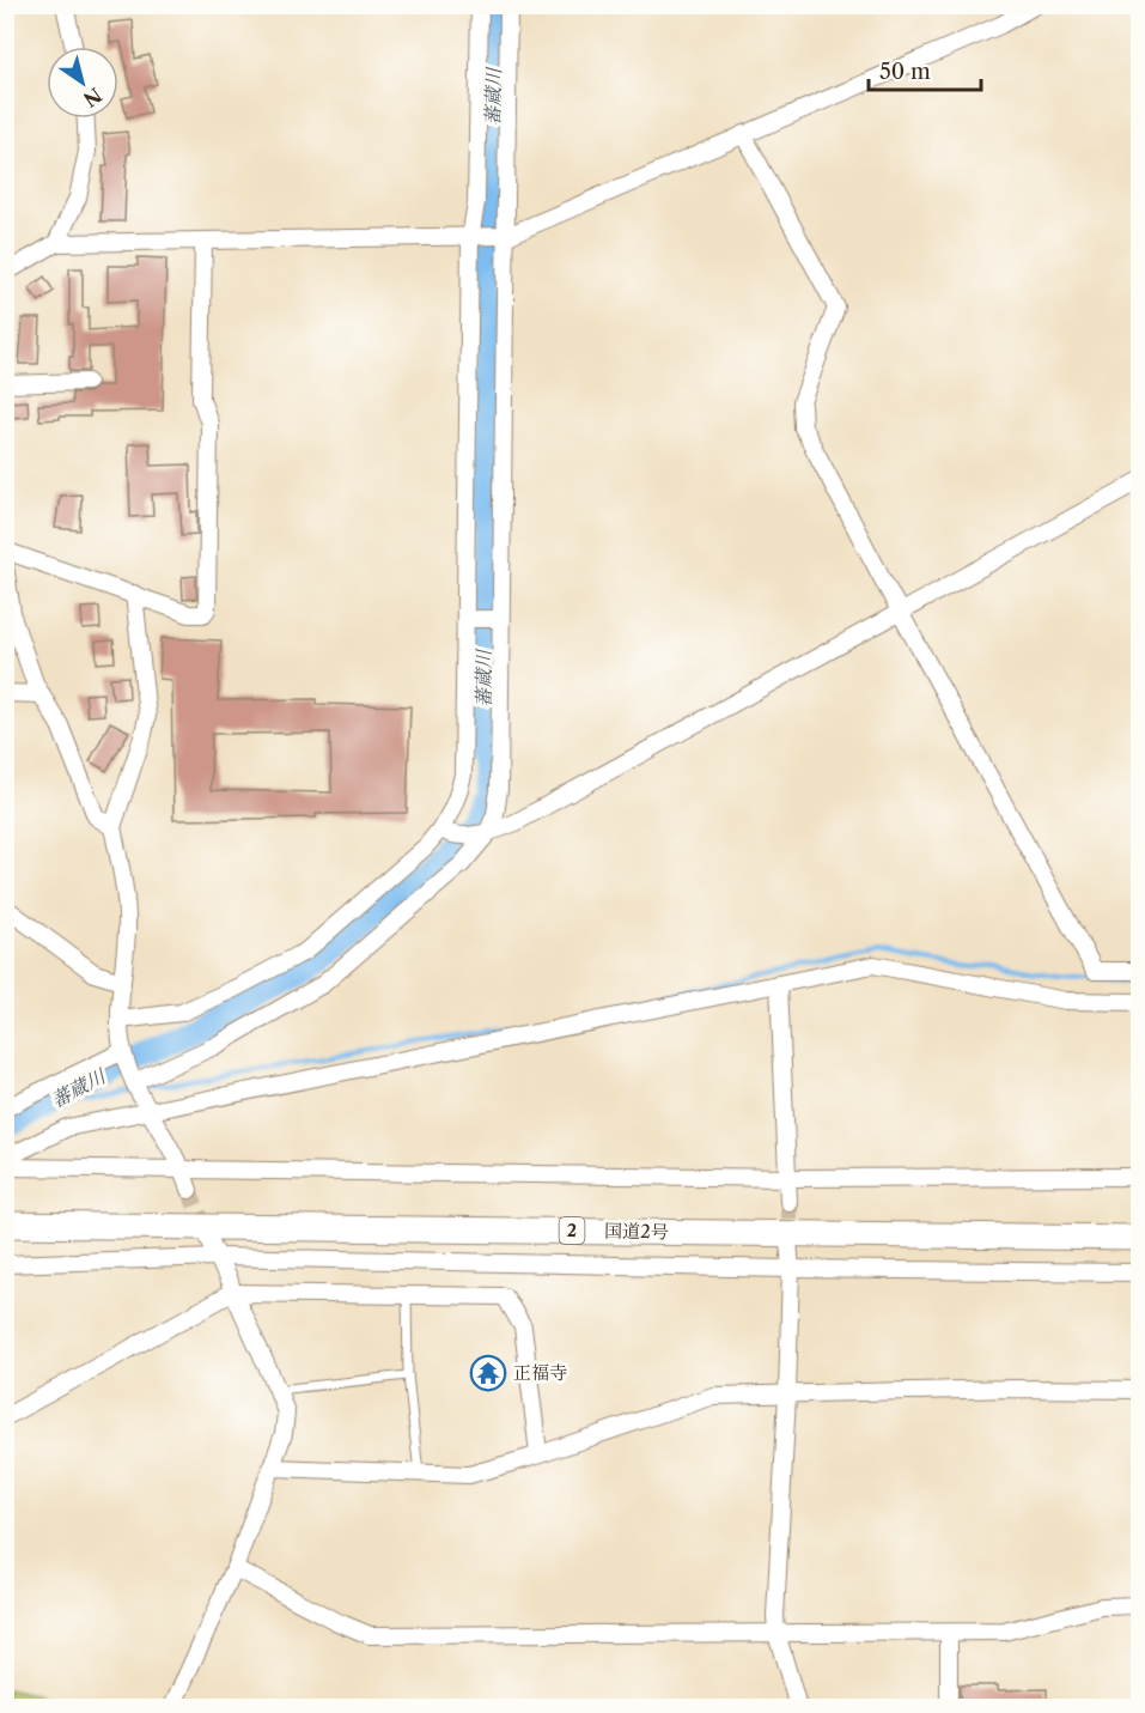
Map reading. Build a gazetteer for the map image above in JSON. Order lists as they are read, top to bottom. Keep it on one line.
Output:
{"streets":{"highway":["2","国道2号"]},"water":["蕃蔵川"],"places":{"temple":["正福寺"]},"scale_bar":"50 m","north":"bottom right"}
